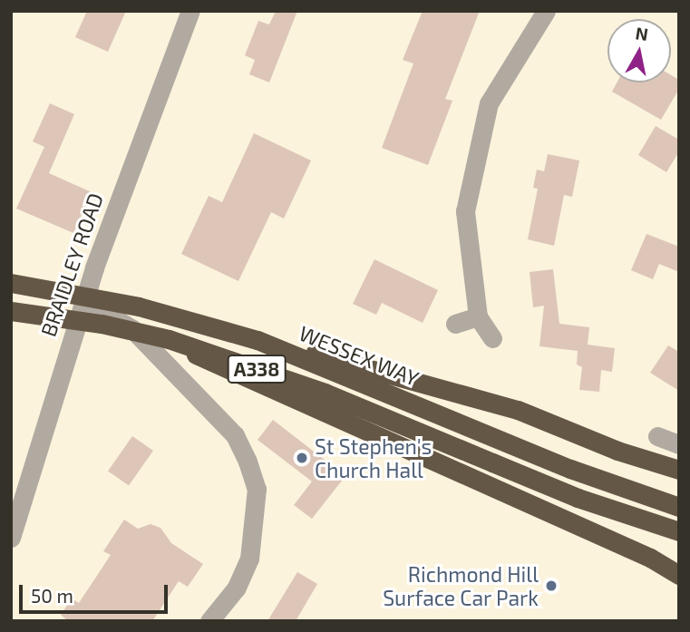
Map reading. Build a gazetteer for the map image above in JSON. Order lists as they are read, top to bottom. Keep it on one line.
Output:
{"streets":{"highway":["WESSEX WAY","A338"],"street":["BRAIDLEY ROAD"]},"places":["St Stephen's Church Hall","Richmond Hill Surface Car Park"],"scale_bar":"50 m","north":"top"}
